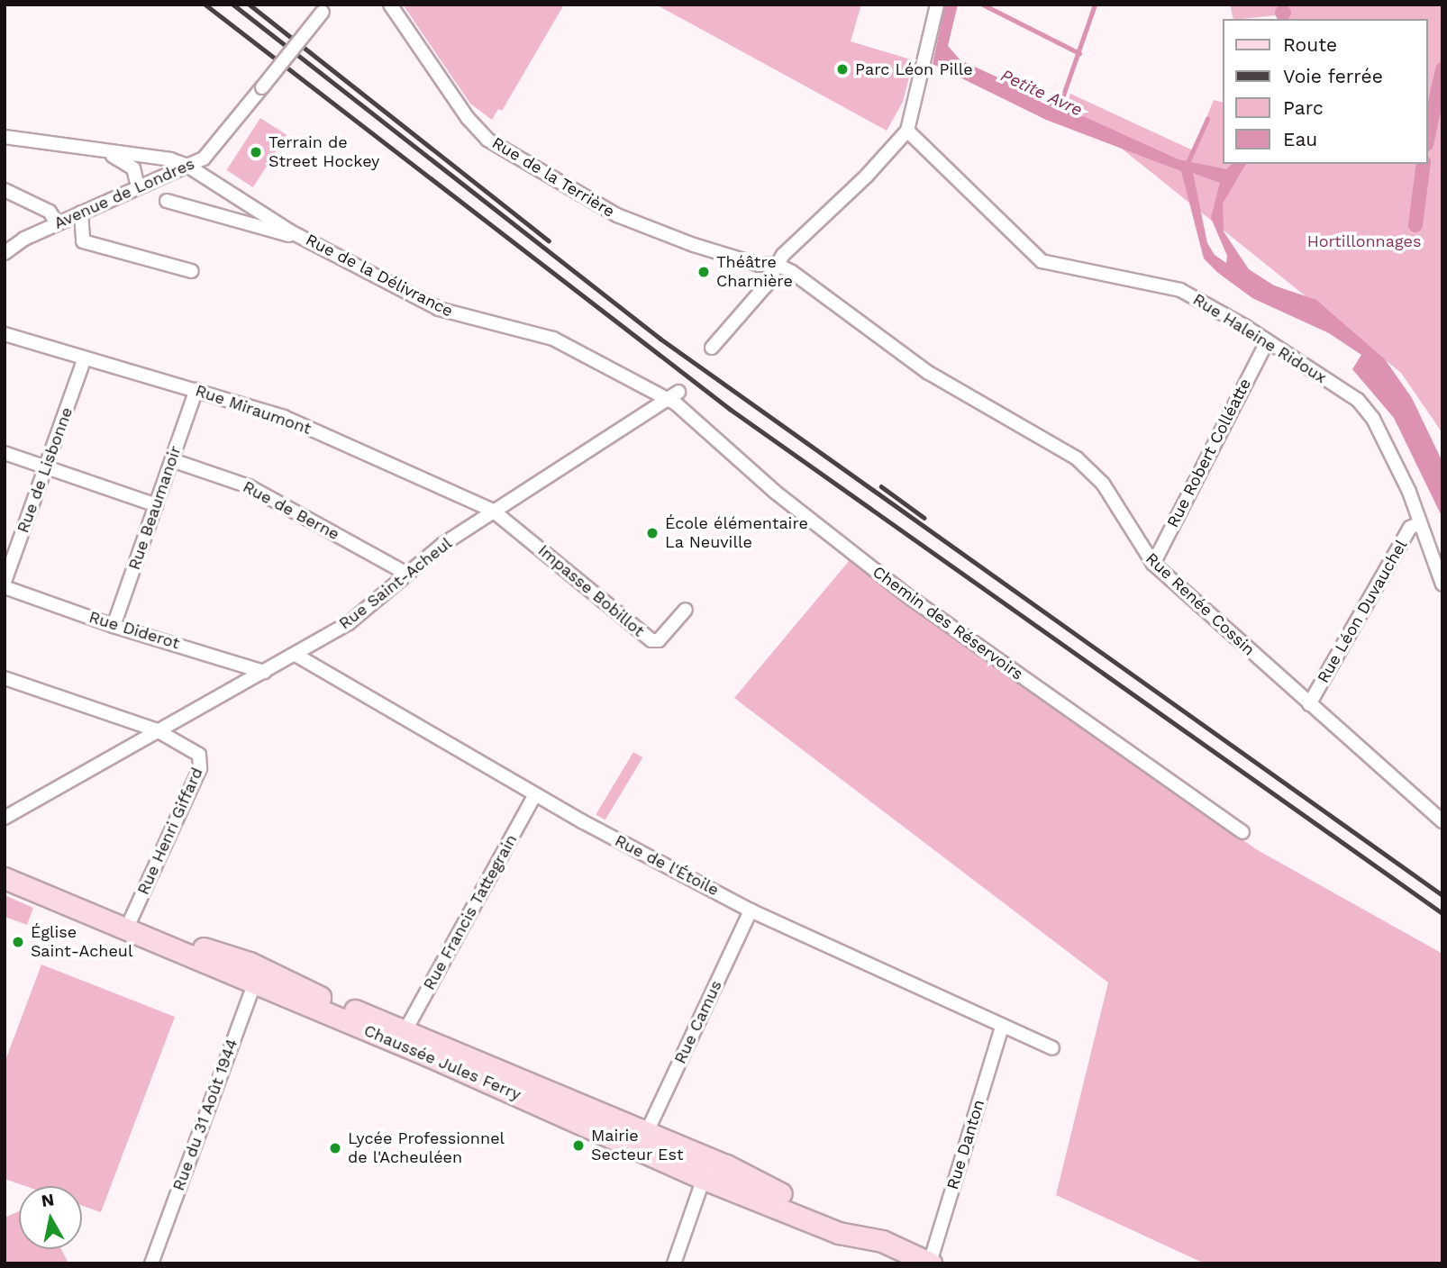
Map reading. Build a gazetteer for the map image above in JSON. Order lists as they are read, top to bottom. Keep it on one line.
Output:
{"streets":{"main road":["Chaussée Jules Ferry"],"street":["Rue de la Terrière","Avenue de Londres","Rue de la Délivrance","Rue Haleine Ridoux","Rue Miraumont","Rue Robert Colléatte","Rue de Lisbonne","Rue Beaumanoir","Rue de Berne","Rue Saint-Acheul","Impasse Bobillot","Rue Renée Cossin","Rue Léon Duvauchel","Chemin des Réservoirs","Rue Diderot","Rue Henri Giffard","Rue de l'Étoile","Rue Francis Tattegrain","Rue Camus","Rue du 31 Août 1944","Rue Danton"]},"crossings":[["Rue de la Terrière","Rue Renée Cossin"],["Avenue de Londres","Rue de la Délivrance"],["Rue de la Délivrance","Rue Saint-Acheul"],["Rue de la Délivrance","Chemin des Réservoirs"],["Rue Haleine Ridoux","Rue Robert Colléatte"],["Rue Haleine Ridoux","Rue Léon Duvauchel"],["Rue Miraumont","Rue de Lisbonne"],["Rue Miraumont","Rue Beaumanoir"],["Rue Miraumont","Rue Saint-Acheul"],["Rue Miraumont","Impasse Bobillot"],["Rue Robert Colléatte","Rue Renée Cossin"],["Rue Beaumanoir","Rue de Berne"],["Rue Beaumanoir","Rue Diderot"],["Rue de Berne","Rue Saint-Acheul"],["Rue Saint-Acheul","Impasse Bobillot"],["Rue Saint-Acheul","Chemin des Réservoirs"],["Rue Saint-Acheul","Rue Diderot"],["Rue Saint-Acheul","Rue Henri Giffard"],["Rue Saint-Acheul","Rue de l'Étoile"],["Rue Renée Cossin","Rue Léon Duvauchel"],["Rue de l'Étoile","Rue Francis Tattegrain"],["Rue de l'Étoile","Rue Camus"],["Rue de l'Étoile","Rue Danton"],["Rue Francis Tattegrain","Chaussée Jules Ferry"],["Rue Camus","Chaussée Jules Ferry"],["Chaussée Jules Ferry","Rue du 31 Août 1944"],["Chaussée Jules Ferry","Rue Danton"]],"water":["Petite Avre"],"parks":["Hortillonnages"],"places":["Parc Léon Pille","Terrain de Street Hockey","Théâtre Charnière","École élémentaire La Neuville","Église Saint-Acheul","Mairie Secteur Est","Lycée Professionnel de l'Acheuléen"],"legend":["Route","Voie ferrée","Parc","Eau"],"north":"top"}
